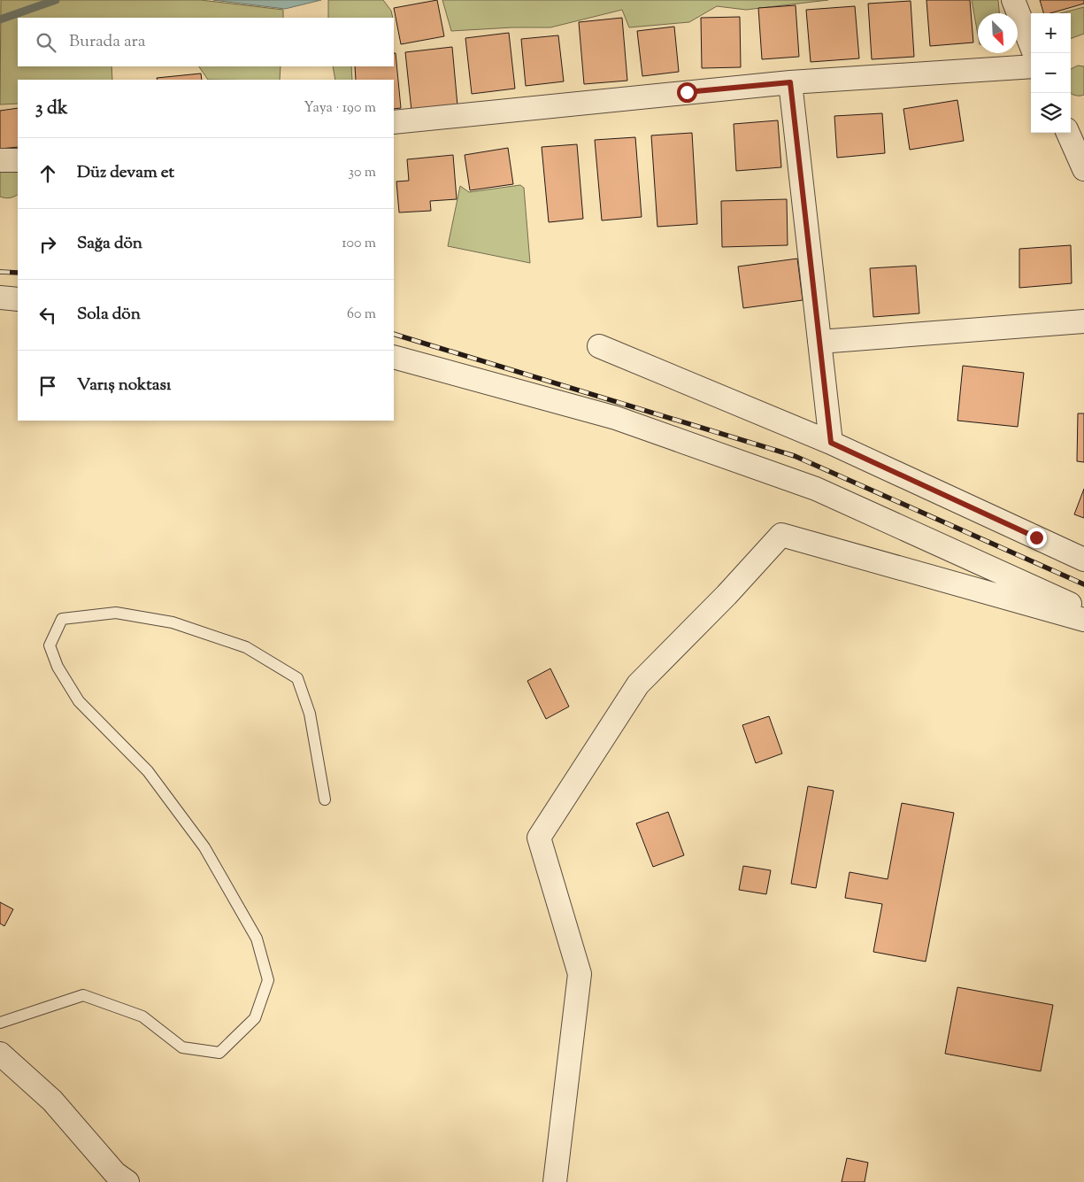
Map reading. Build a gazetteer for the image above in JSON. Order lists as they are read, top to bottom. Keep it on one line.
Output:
{"north":"bottom right","page":{"map_buttons":["+","−"],"search":"Burada ara","heading":["3 dk","Yaya · 190 m"],"list":[["Düz devam et","30 m"],["Sağa dön","100 m"],["Sola dön","60 m"],"Varış noktası"]}}
